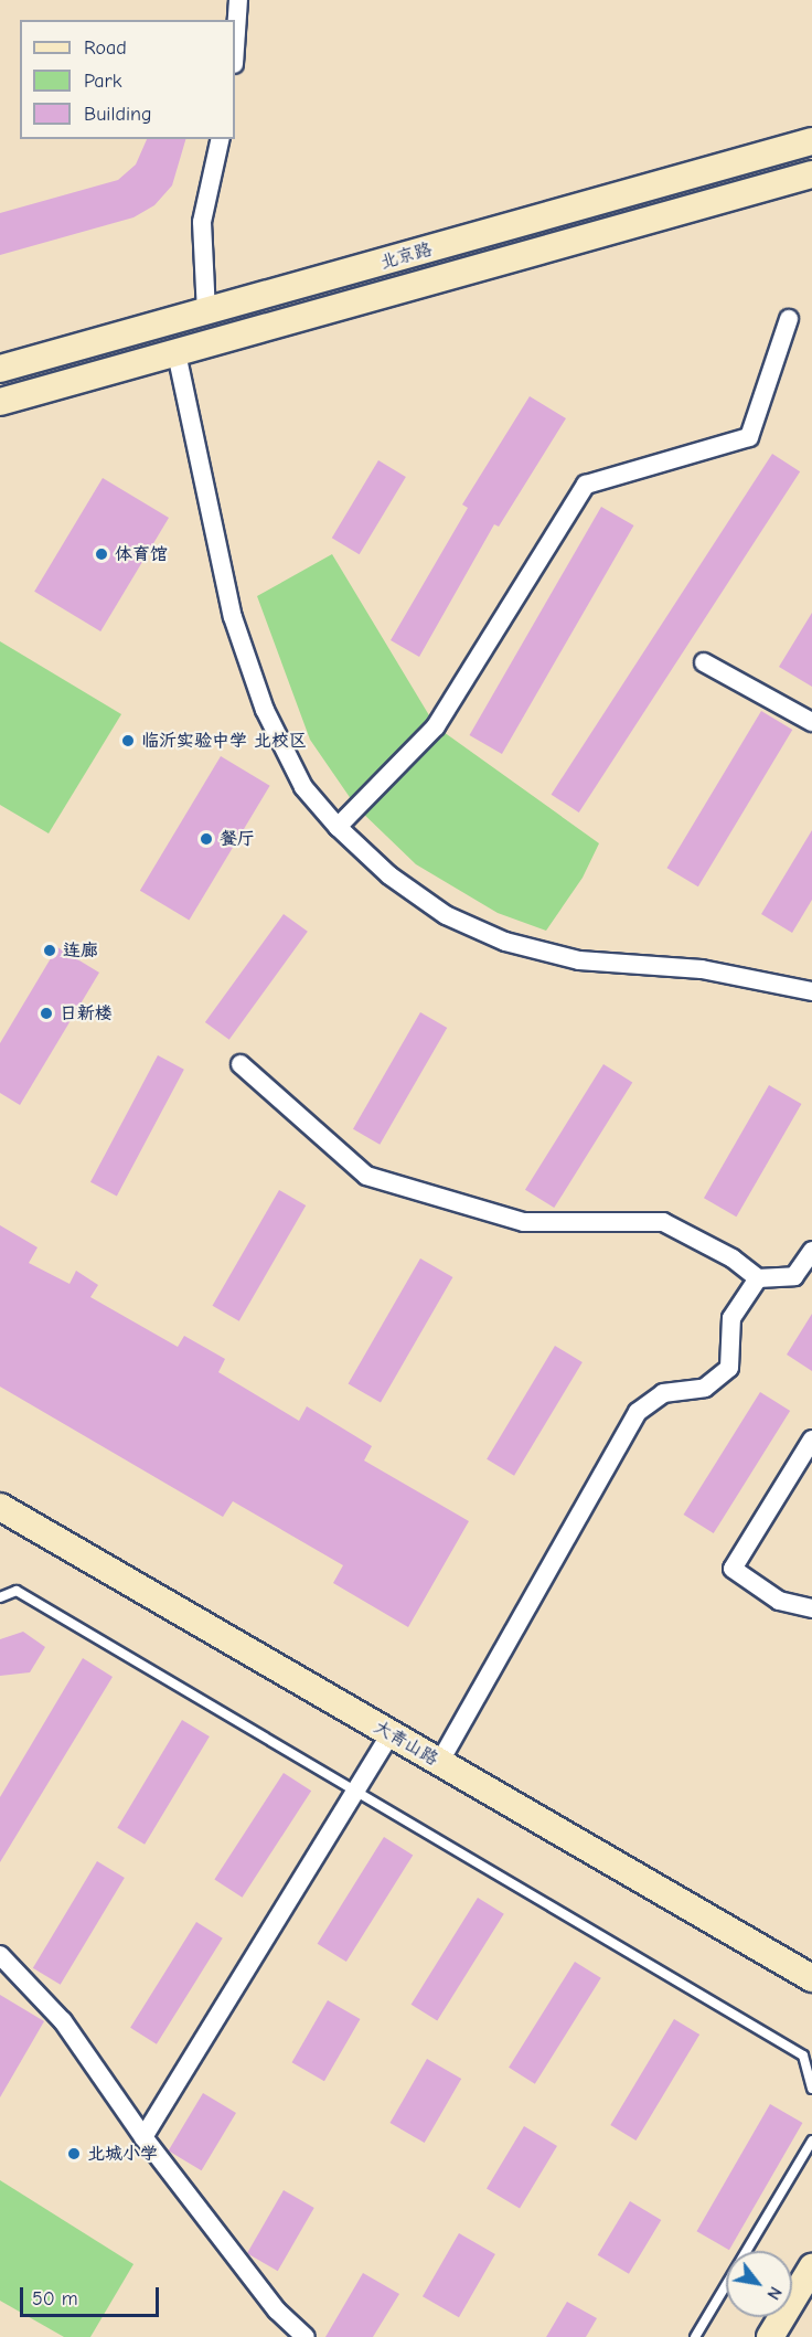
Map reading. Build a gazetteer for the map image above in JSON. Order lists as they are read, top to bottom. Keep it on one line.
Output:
{"streets":{"main road":["北京路","大青山路"]},"places":["体育馆","临沂实验中学 北校区","餐厅","连廊","日新楼","北城小学"],"legend":["Road","Park","Building"],"scale_bar":"50 m","north":"bottom right"}
